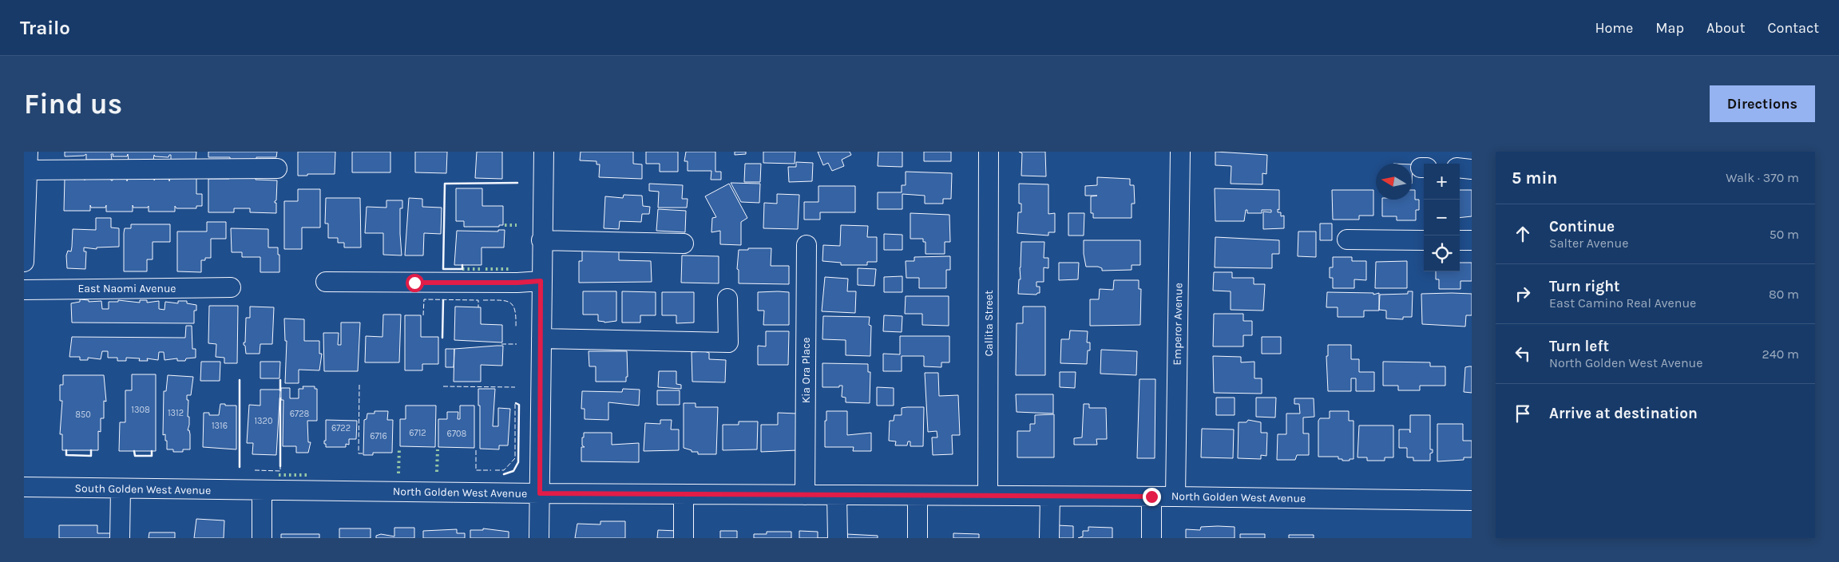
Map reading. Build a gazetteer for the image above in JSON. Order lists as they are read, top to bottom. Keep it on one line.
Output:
{"streets":{"street":["East Naomi Avenue","Callita Street","Emperor Avenue","Kia Ora Place","South Golden West Avenue","North Golden West Avenue"]},"crossings":[["Callita Street","North Golden West Avenue"],["Emperor Avenue","North Golden West Avenue"],["Kia Ora Place","North Golden West Avenue"],["South Golden West Avenue","North Golden West Avenue"]],"house_numbers":["1308","1312","6728","850","1320","1316","6722","6712","6708","6716"],"north":"left","page":{"header":"Trailo","nav":["Home","Map","About","Contact"],"buttons":"Directions","title":"Find us","heading":["5 min","Walk · 370 m"],"map_buttons":["+","−"],"list":[["Continue","Salter Avenue","50 m"],["Turn right","East Camino Real Avenue","80 m"],["Turn left","North Golden West Avenue","240 m"],"Arrive at destination"]}}
